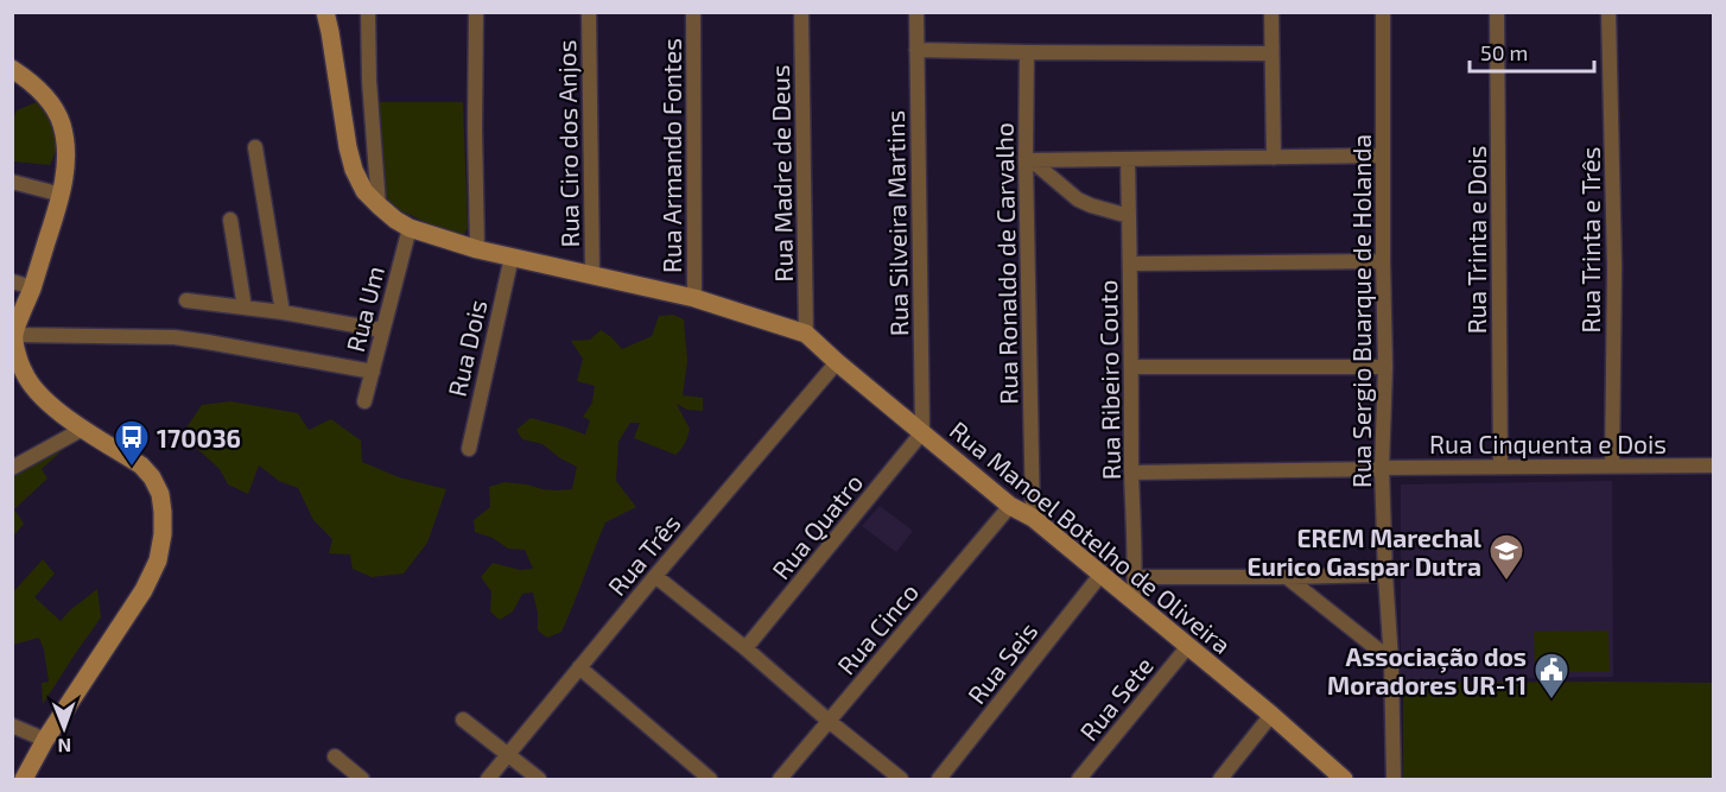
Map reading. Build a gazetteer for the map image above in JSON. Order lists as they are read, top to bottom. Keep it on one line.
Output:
{"streets":{"street":["Rua Ciro dos Anjos","Rua Armando Fontes","Rua Madre de Deus","Rua Silveira Martins","Rua Trinta e Dois","Rua Trinta e Três","Rua Ronaldo de Carvalho","Rua Um","Rua Sergio Buarque de Holanda","Rua Dois","Rua Ribeiro Couto","Rua Cinquenta e Dois","Rua Quatro","Rua Manoel Botelho de Oliveira","Rua Três","Rua Cinco","Rua Seis","Rua Sete"]},"crossings":[["Rua Madre de Deus","Rua Manoel Botelho de Oliveira"],["Rua Silveira Martins","Rua Quatro"],["Rua Silveira Martins","Rua Manoel Botelho de Oliveira"],["Rua Trinta e Dois","Rua Cinquenta e Dois"],["Rua Trinta e Três","Rua Cinquenta e Dois"],["Rua Ronaldo de Carvalho","Rua Manoel Botelho de Oliveira"],["Rua Sergio Buarque de Holanda","Rua Cinquenta e Dois"],["Rua Ribeiro Couto","Rua Cinquenta e Dois"],["Rua Ribeiro Couto","Rua Manoel Botelho de Oliveira"],["Rua Quatro","Rua Manoel Botelho de Oliveira"],["Rua Manoel Botelho de Oliveira","Rua Três"],["Rua Manoel Botelho de Oliveira","Rua Cinco"],["Rua Manoel Botelho de Oliveira","Rua Seis"],["Rua Manoel Botelho de Oliveira","Rua Sete"]],"places":{"bus stop":["170036"],"school or university":["EREM Marechal Eurico Gaspar Dutra"],"public building":["Associação dos Moradores UR-11"]},"scale_bar":"50 m","north":"bottom"}
